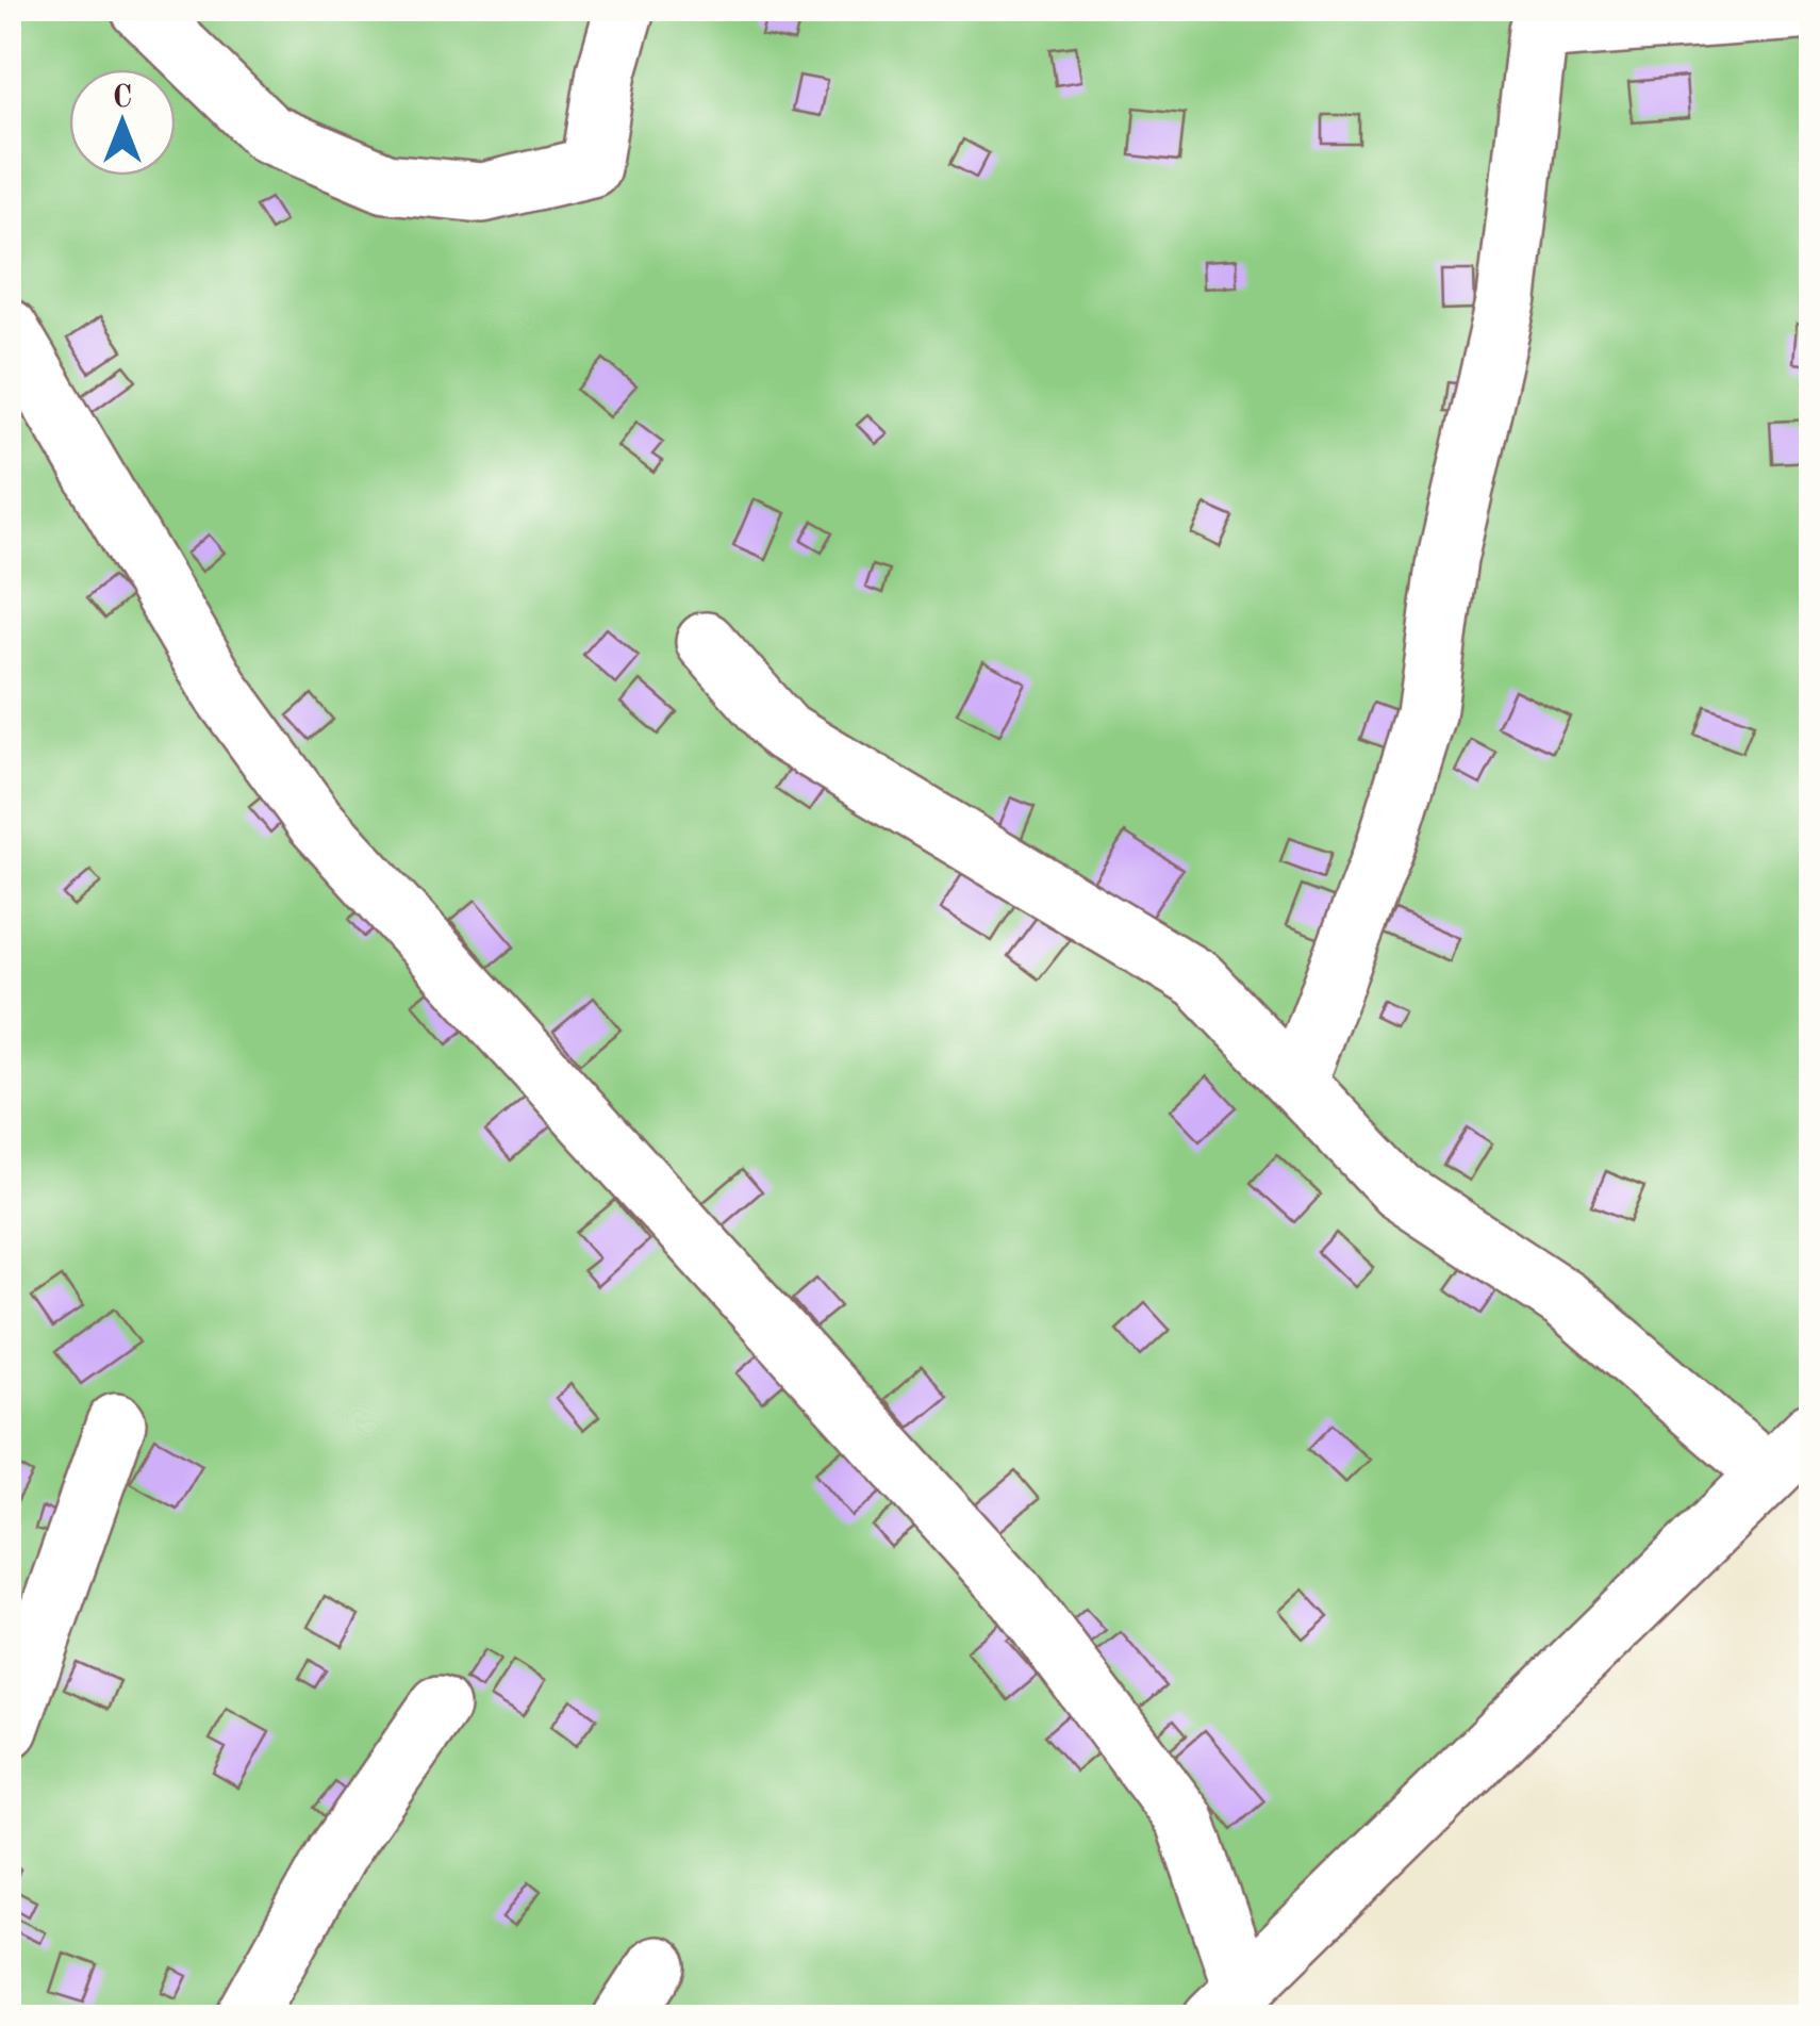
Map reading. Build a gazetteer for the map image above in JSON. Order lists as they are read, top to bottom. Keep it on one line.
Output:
{"north":"top"}
